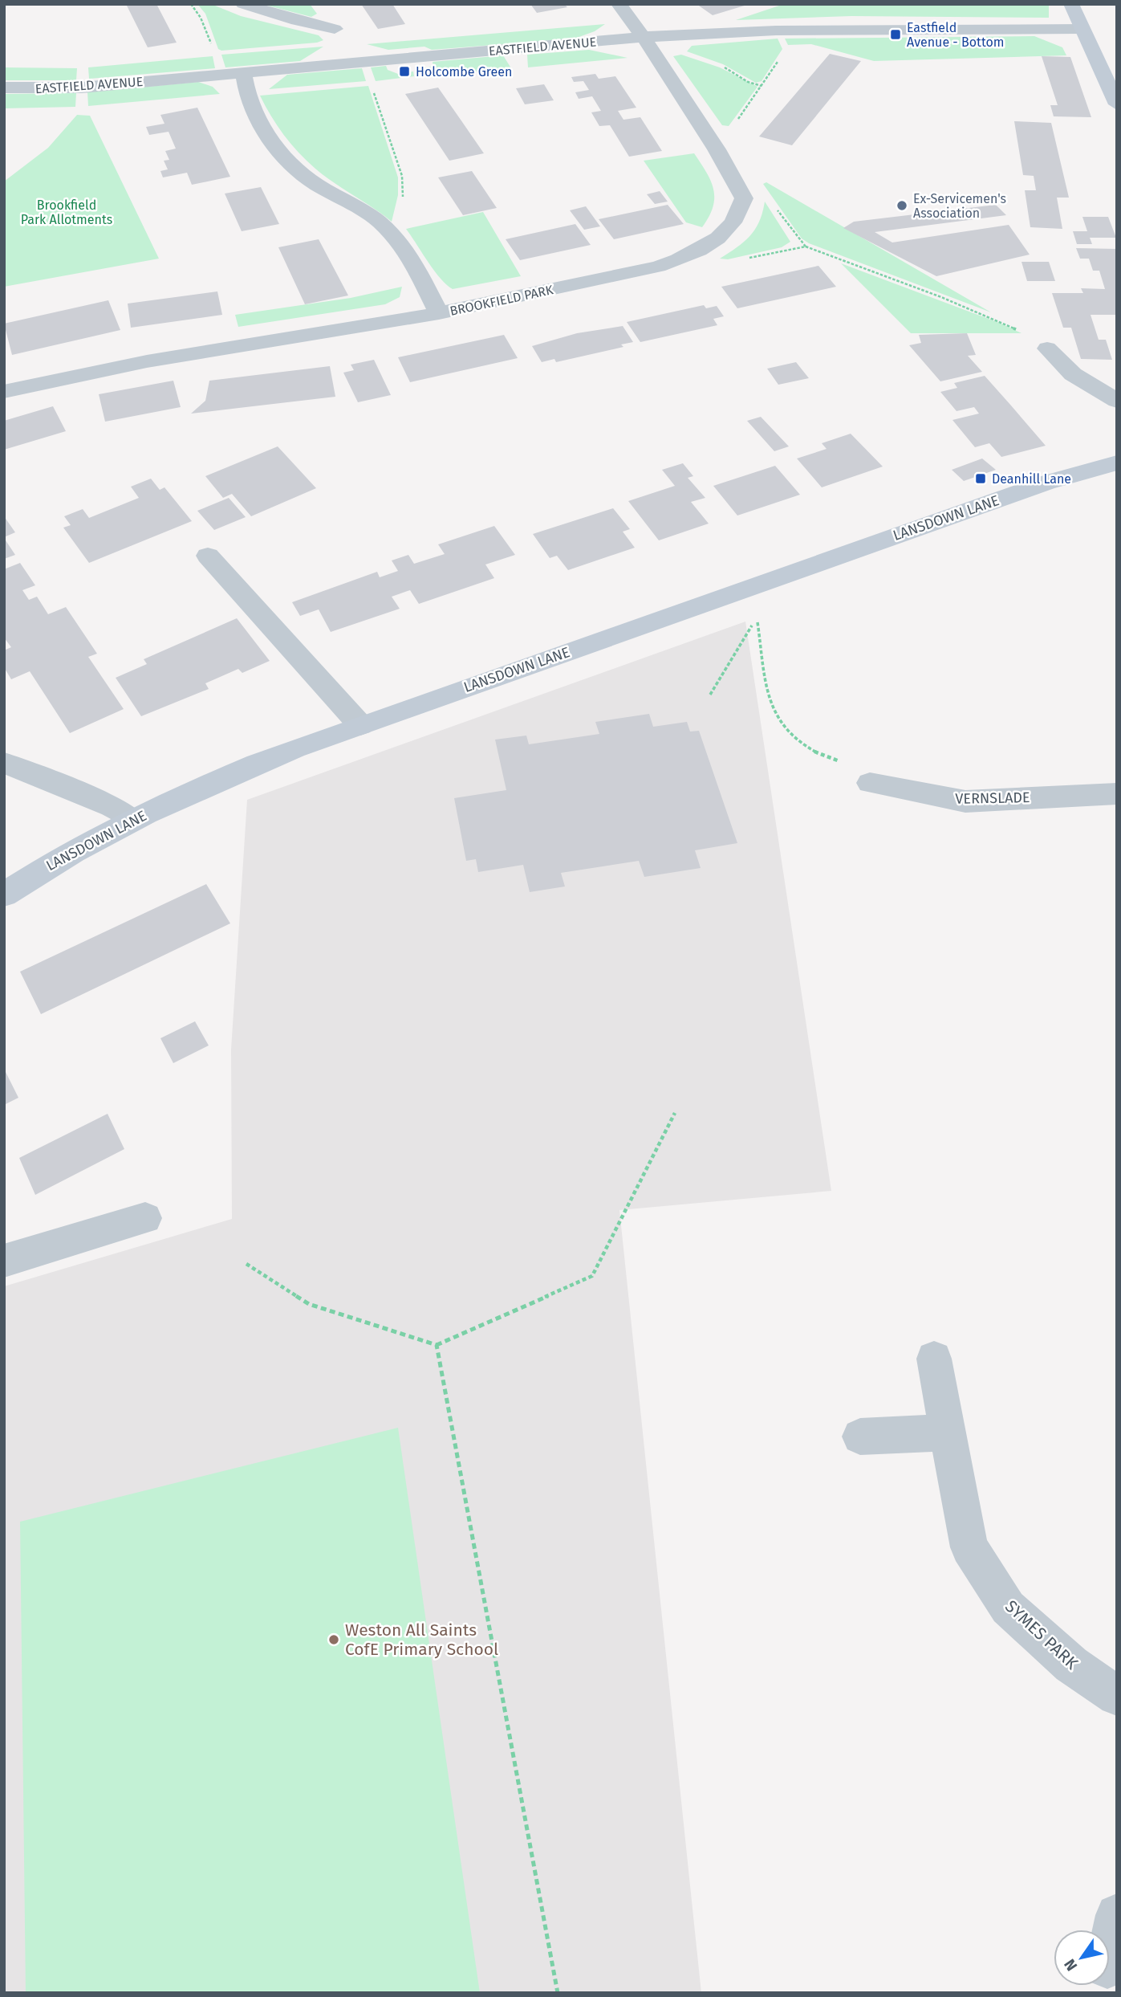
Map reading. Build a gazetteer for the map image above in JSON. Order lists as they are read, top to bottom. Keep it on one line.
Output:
{"streets":{"street":["EASTFIELD AVENUE","BROOKFIELD PARK","LANSDOWN LANE","VERNSLADE","SYMES PARK"]},"crossings":[["EASTFIELD AVENUE","BROOKFIELD PARK"]],"parks":["Brookfield Park Allotments"],"places":{"transit":["Eastfield Avenue - Bottom","Holcombe Green","Deanhill Lane"],"other":["Ex-Servicemen's Association","Weston All Saints CofE Primary School"]},"north":"bottom left"}
